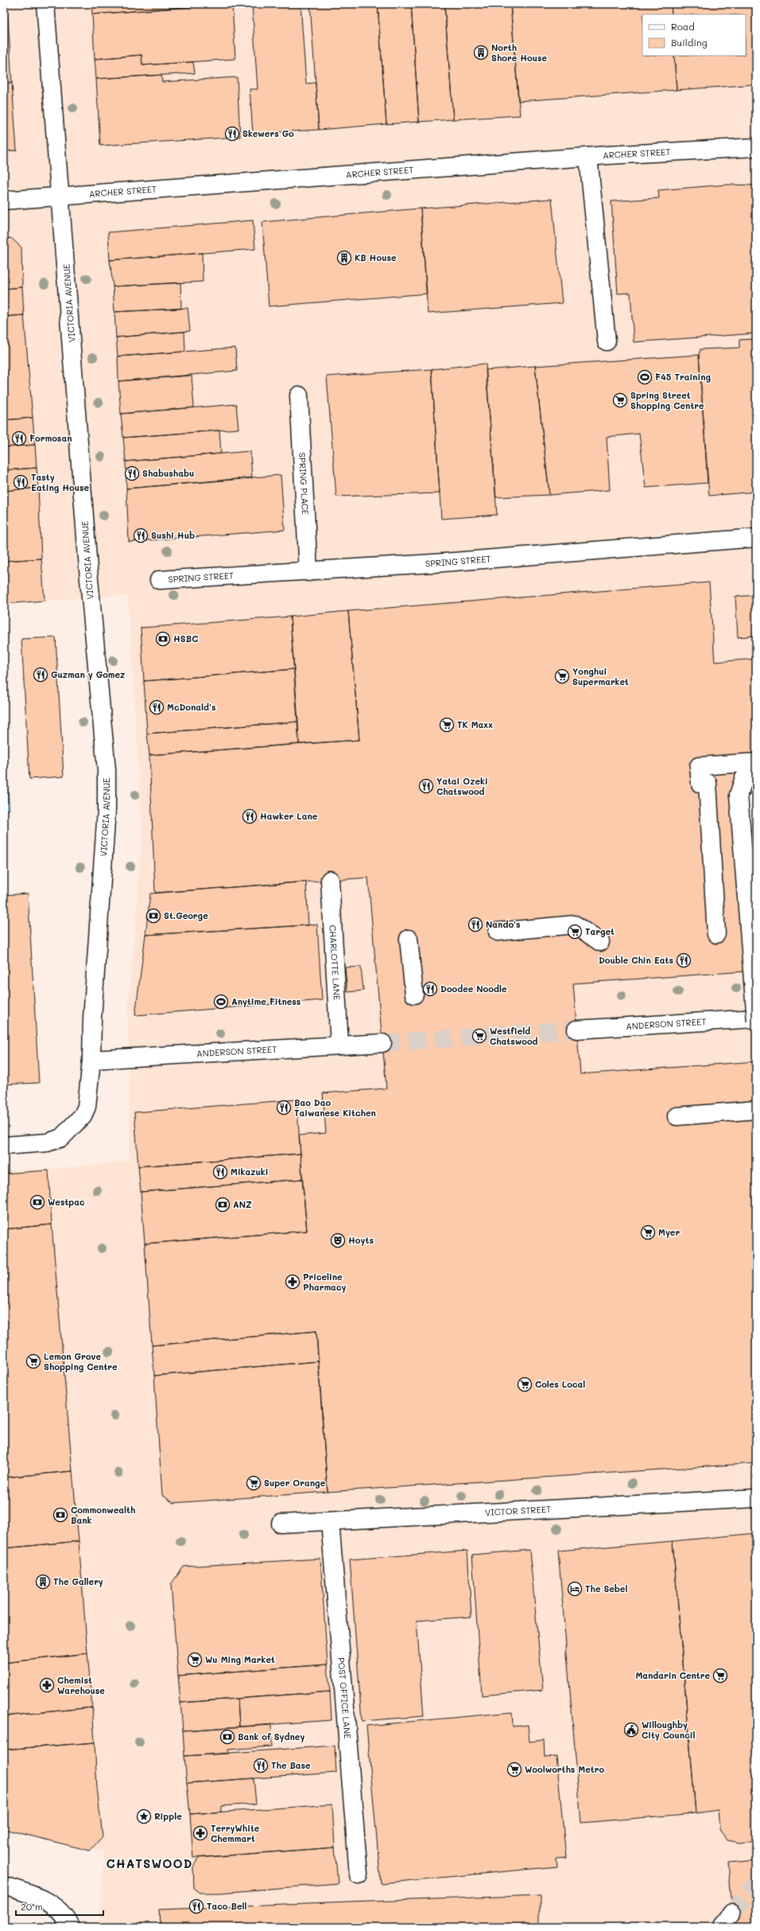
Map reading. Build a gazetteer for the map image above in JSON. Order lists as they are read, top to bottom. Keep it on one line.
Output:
{"streets":{"street":["ARCHER STREET","VICTORIA AVENUE","SPRING PLACE","SPRING STREET","CHARLOTTE LANE","ANDERSON STREET","VICTOR STREET","POST OFFICE LANE"]},"crossings":[["ARCHER STREET","VICTORIA AVENUE"],["VICTORIA AVENUE","ANDERSON STREET"],["SPRING PLACE","SPRING STREET"],["CHARLOTTE LANE","ANDERSON STREET"],["VICTOR STREET","POST OFFICE LANE"]],"districts":["CHATSWOOD"],"places":{"building":["North Shore House","KB House","The Gallery"],"restaurant":["Skewers Go","Formosan","Shabushabu","Tasty Eating House","Sushi Hub","Guzman y Gomez","McDonald's","Yatai Ozeki Chatswood","Hawker Lane","Nando's","Double Chin Eats","Doodee Noodle","Bao Dao Taiwanese Kitchen","Mikazuki","The Base","Taco Bell"],"sports":["F45 Training","Anytime Fitness"],"supermarket":["Spring Street Shopping Centre","Yonghui Supermarket","TK Maxx","Target","Westfield Chatswood","Myer","Lemon Grove Shopping Centre","Coles Local","Super Orange","Wu Ming Market","Mandarin Centre","Woolworths Metro"],"bank":["HSBC","St.George","Westpac","ANZ","Commonwealth Bank","Bank of Sydney"],"theatre":["Hoyts"],"pharmacy":["Priceline Pharmacy","Chemist Warehouse","TerryWhite Chemmart"],"hotel":["The Sebel"],"public building":["Willoughby City Council"],"place":["Ripple"]},"legend":["Road","Building"],"scale_bar":"20 m"}
